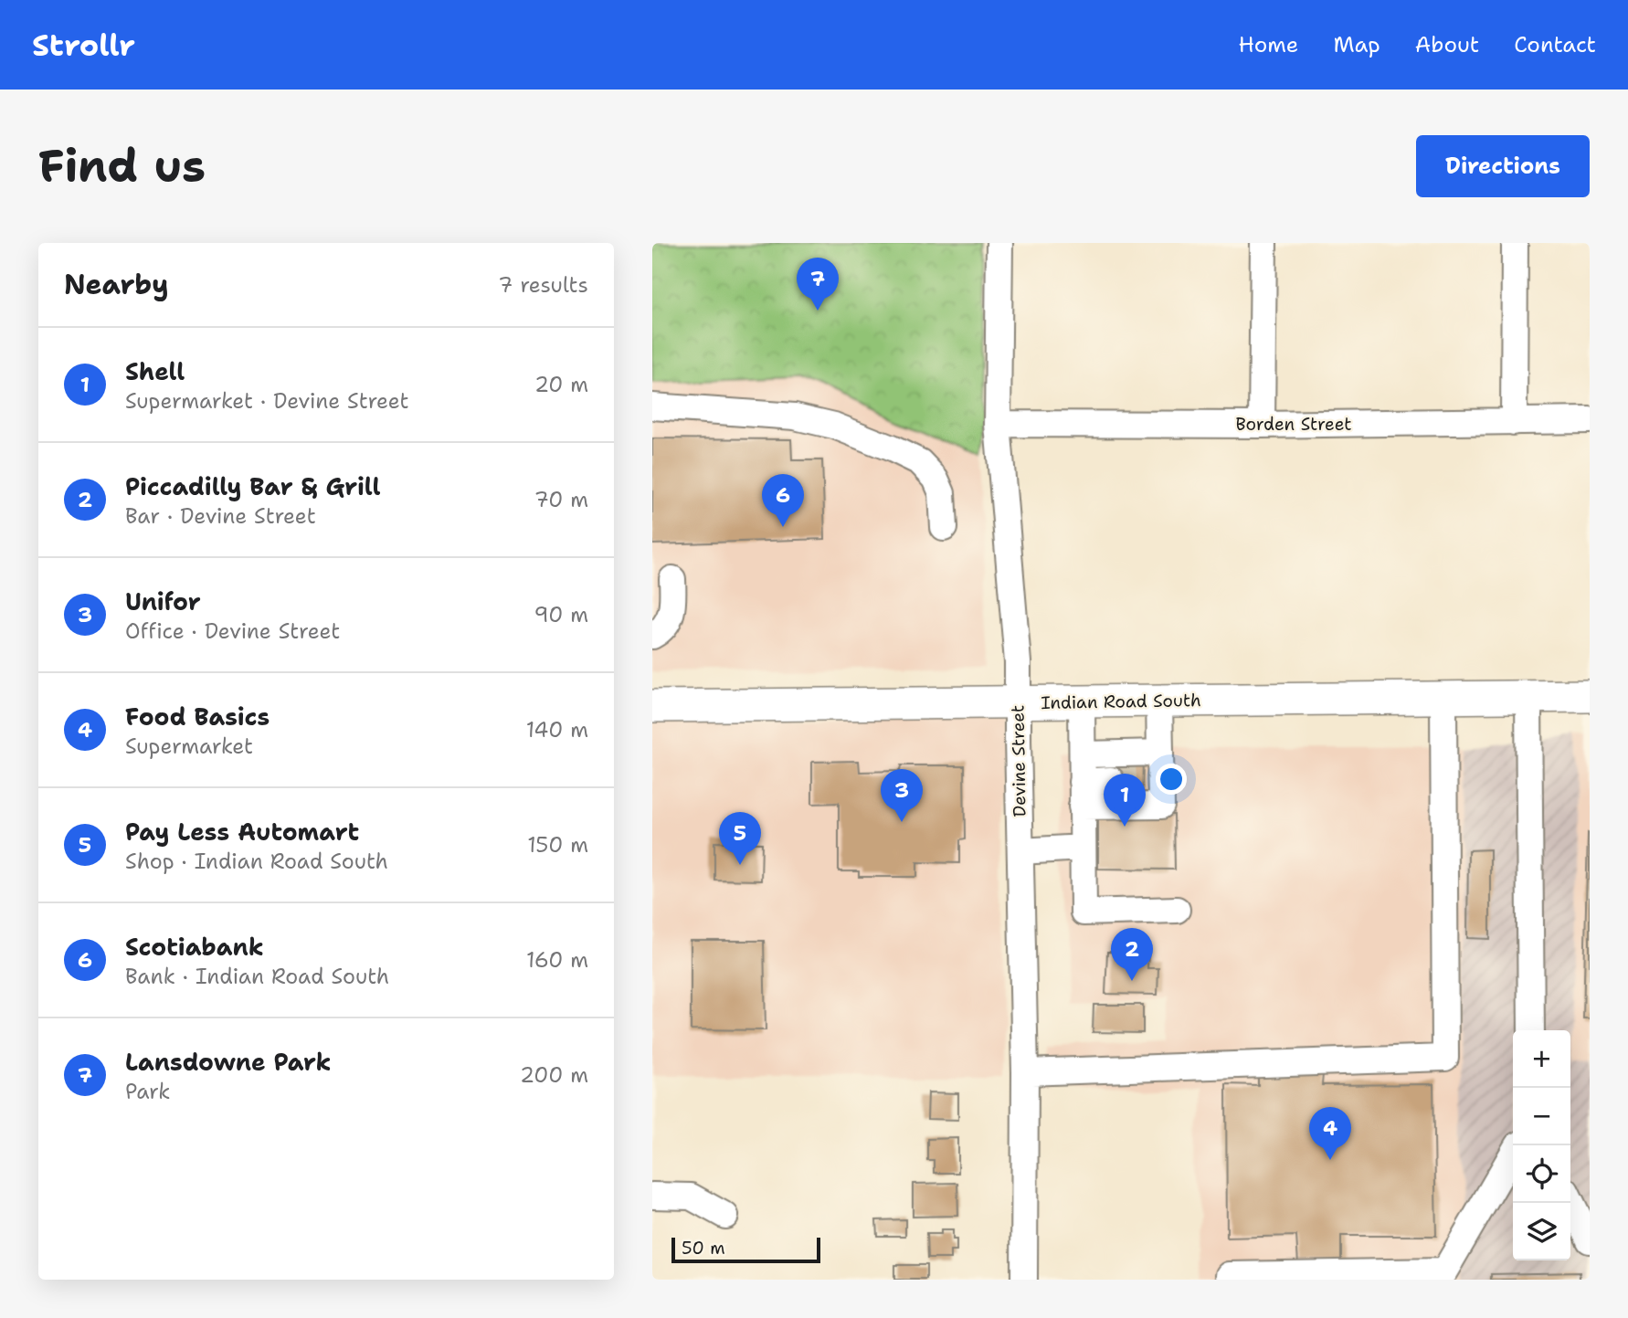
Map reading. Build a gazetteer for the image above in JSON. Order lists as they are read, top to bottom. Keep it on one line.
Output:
{"streets":{"main road":["Indian Road South"],"street":["Borden Street","Devine Street"]},"crossings":[["Borden Street","Devine Street"],["Indian Road South","Devine Street"]],"scale_bar":"50 m","page":{"header":"Strollr","nav":["Home","Map","About","Contact"],"buttons":"Directions","title":"Find us","heading":["Nearby","7 results"],"pins":["7","6","3","1","5","2","4"],"list":[{"mark":"1","name":"Shell","note":"Supermarket · Devine Street","value":"20 m"},{"mark":"2","name":"Piccadilly Bar & Grill","note":"Bar · Devine Street","value":"70 m"},{"mark":"3","name":"Unifor","note":"Office · Devine Street","value":"90 m"},{"mark":"4","name":"Food Basics","note":"Supermarket","value":"140 m"},{"mark":"5","name":"Pay Less Automart","note":"Shop · Indian Road South","value":"150 m"},{"mark":"6","name":"Scotiabank","note":"Bank · Indian Road South","value":"160 m"},{"mark":"7","name":"Lansdowne Park","note":"Park","value":"200 m"}],"map_buttons":["+","−"],"scale":"50 m"}}
